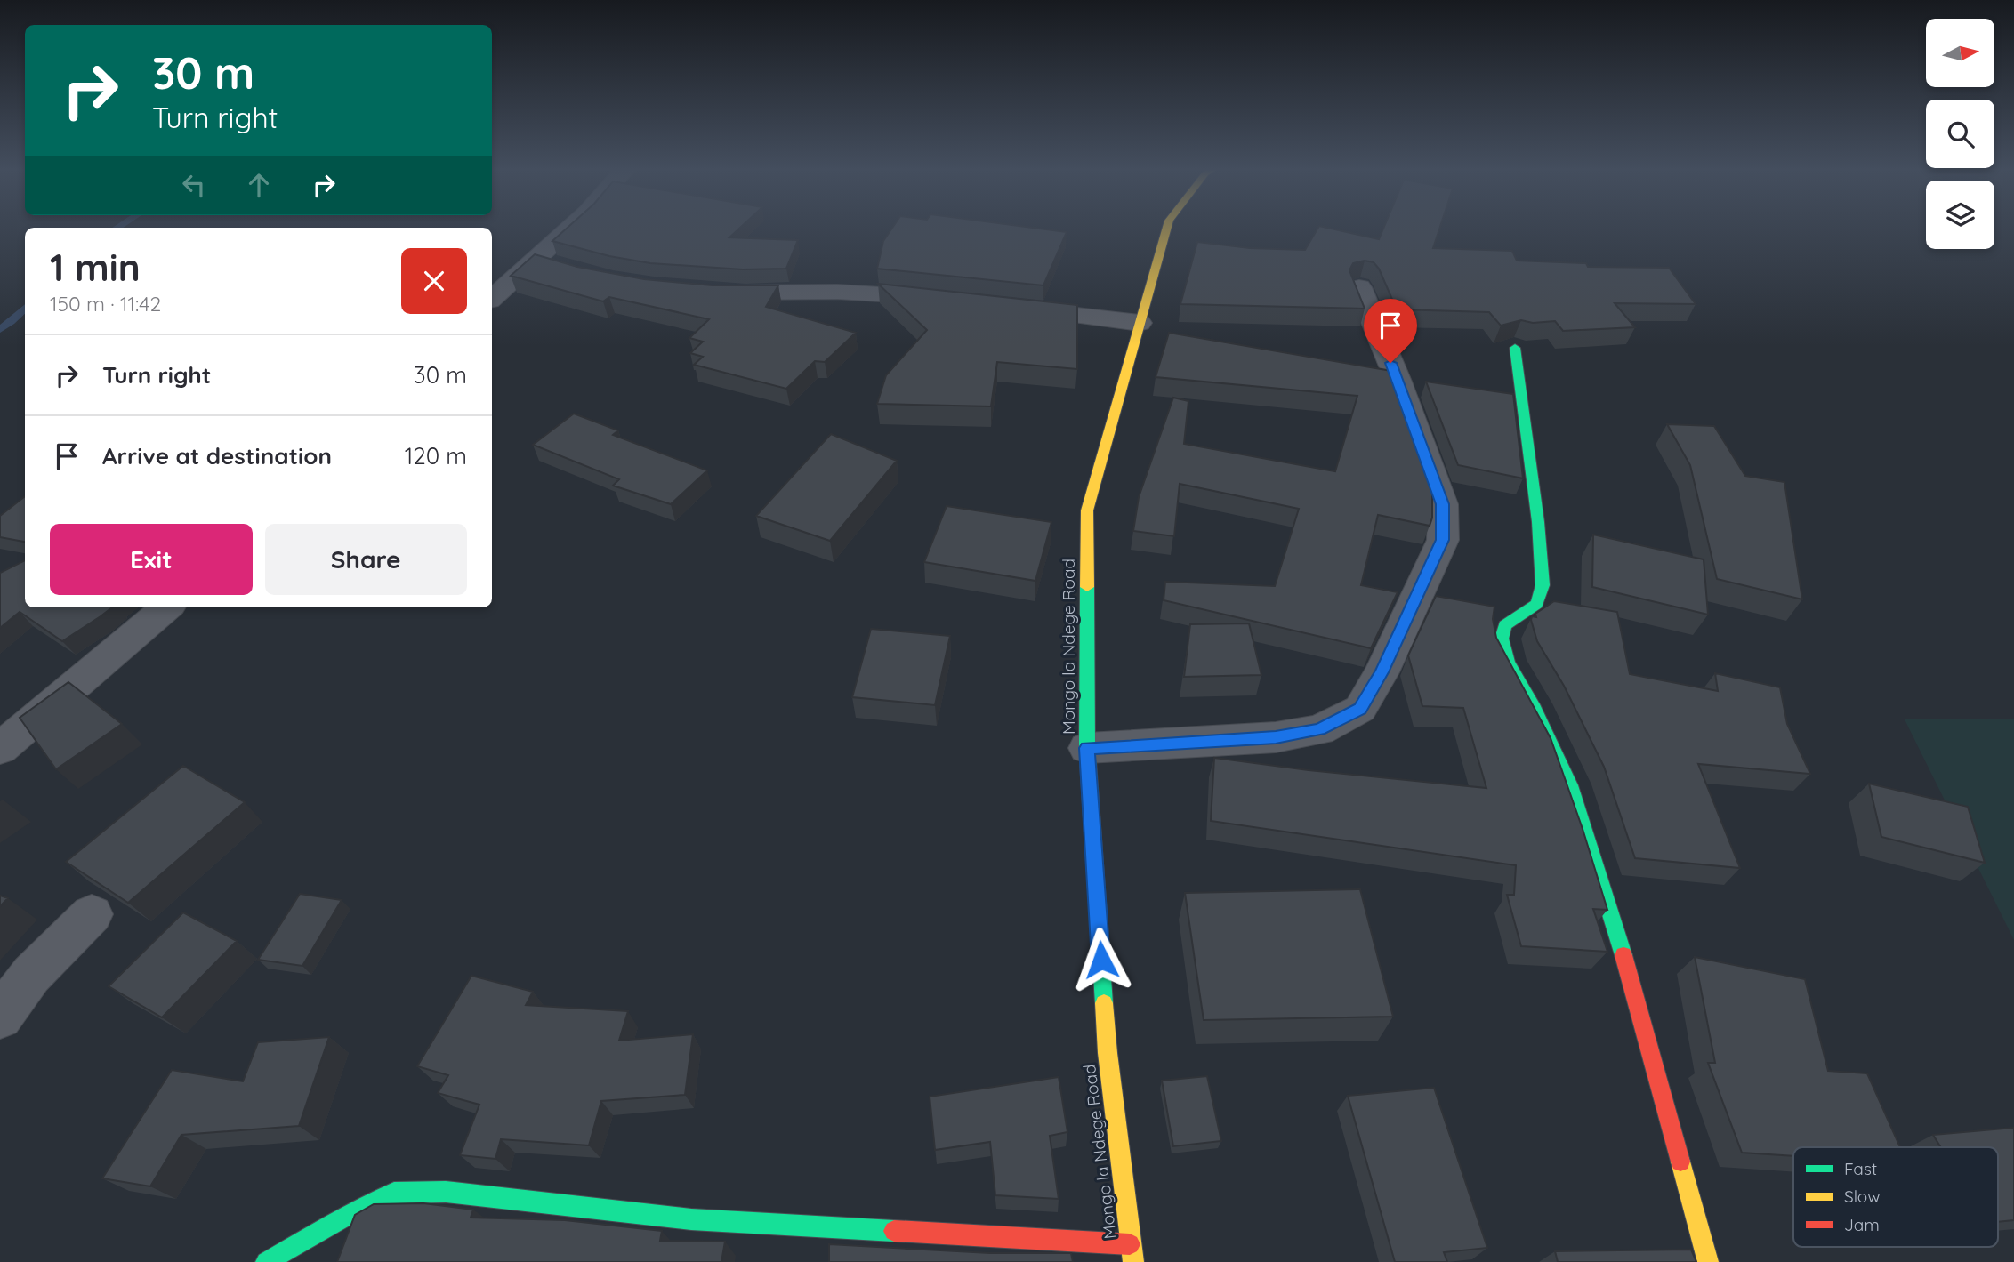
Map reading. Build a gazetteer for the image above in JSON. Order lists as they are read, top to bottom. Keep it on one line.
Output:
{"streets":{"street":["Mongo la Ndege Road"]},"legend":["Fast","Slow","Jam"],"north":"right","page":{"turn":["30 m","Turn right"],"heading":["1 min","150 m · 11:42"],"list":[{"name":"Turn right","value":"30 m"},{"name":"Arrive at destination","value":"120 m"}],"buttons":["Exit","Share"]}}
